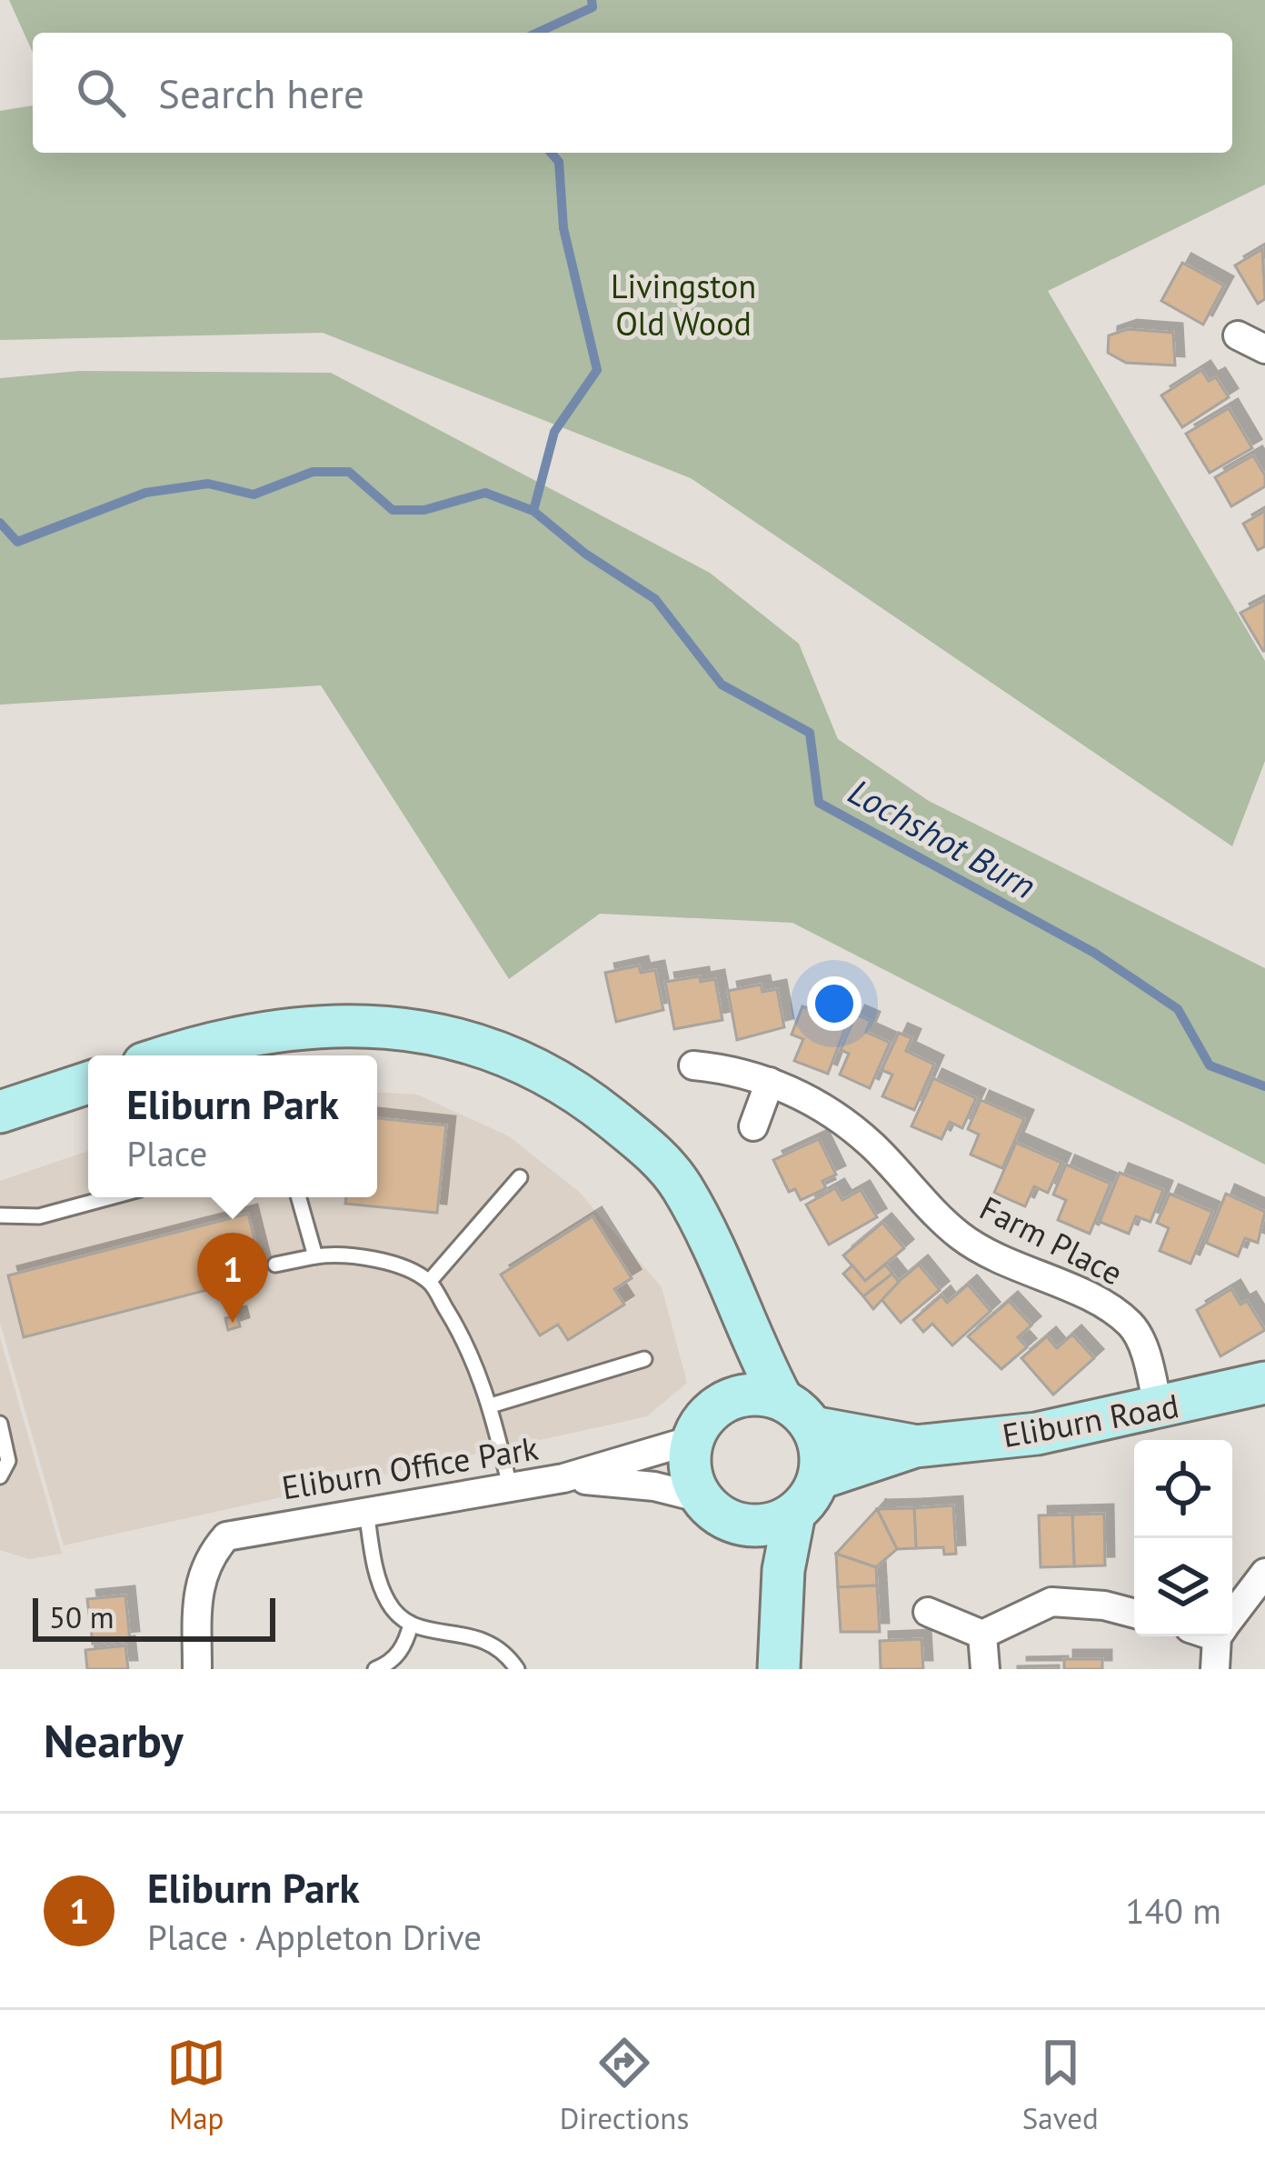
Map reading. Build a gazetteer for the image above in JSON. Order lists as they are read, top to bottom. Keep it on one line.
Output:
{"streets":{"street":["Farm Place","Eliburn Road","Eliburn Office Park"]},"crossings":[["Farm Place","Eliburn Road"],["Eliburn Road","Eliburn Office Park"]],"water":["Lochshot Burn"],"parks":["Livingston Old Wood"],"scale_bar":"50 m","page":{"search":"Search here","popup":["Eliburn Park","Place"],"pins":"1","scale":"50 m","heading":"Nearby","list":[{"mark":"1","name":"Eliburn Park","note":"Place · Appleton Drive","value":"140 m"}],"nav":["Map","Directions","Saved"]}}
